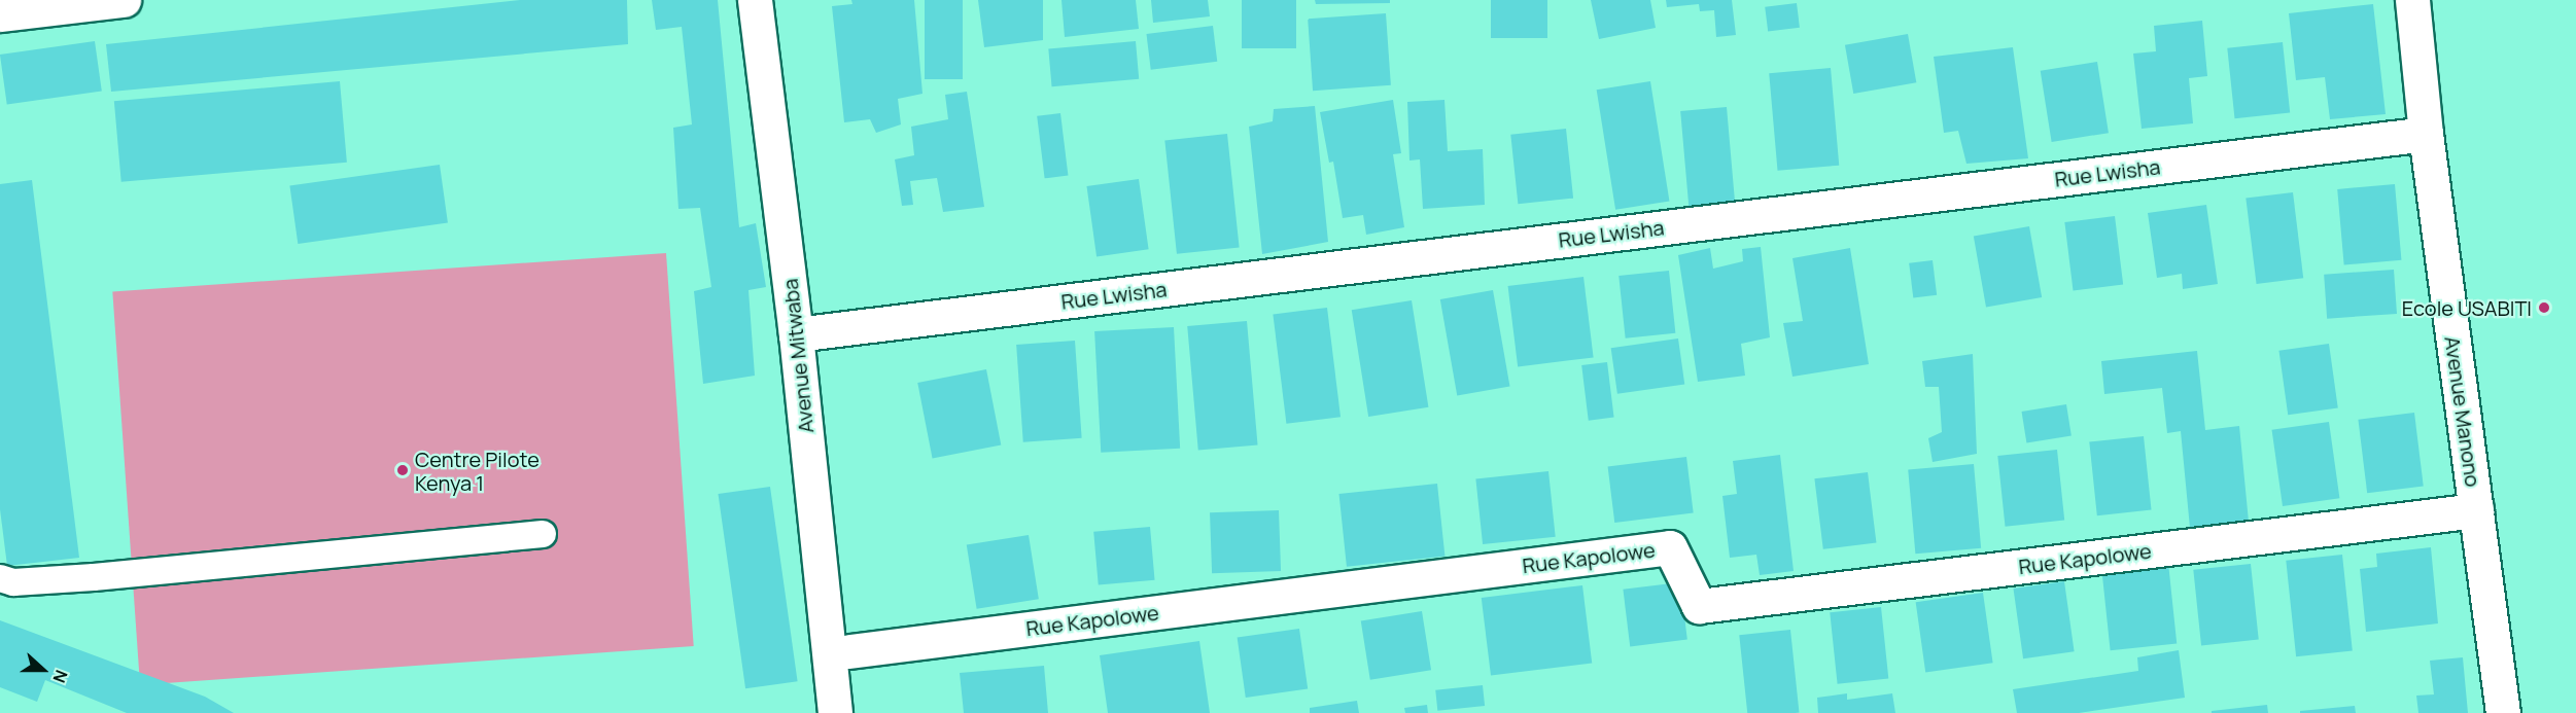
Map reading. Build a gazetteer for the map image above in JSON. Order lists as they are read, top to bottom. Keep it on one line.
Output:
{"streets":{"street":["Rue Lwisha","Avenue Mitwaba","Avenue Manono","Rue Kapolowe"]},"crossings":[["Rue Lwisha","Avenue Mitwaba"],["Rue Lwisha","Avenue Manono"],["Avenue Manono","Rue Kapolowe"]],"places":["Ecole USABITI","Centre Pilote Kenya 1"],"north":"right"}
